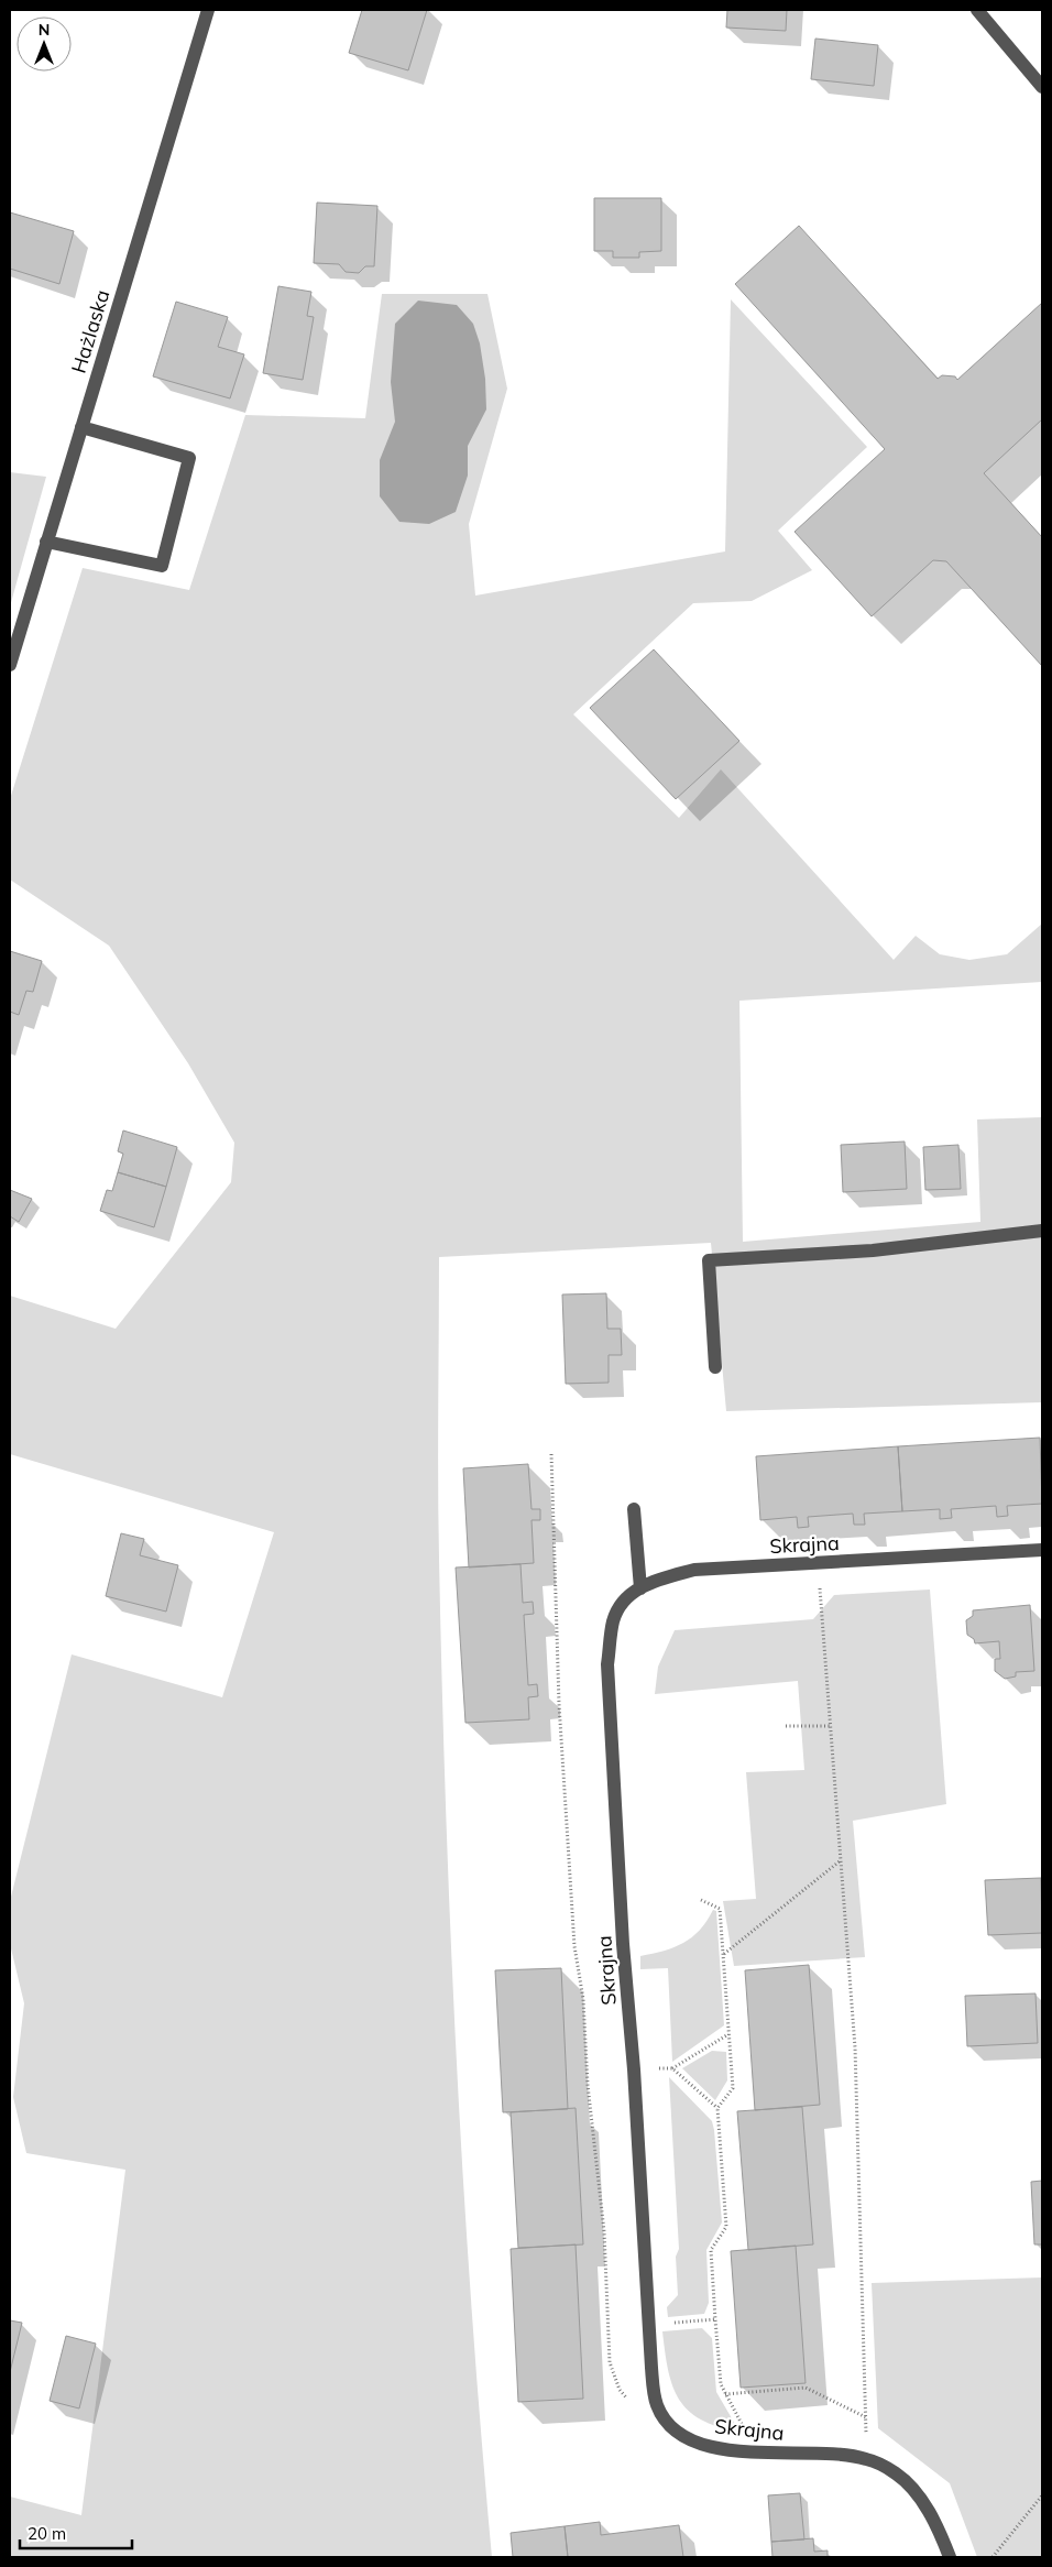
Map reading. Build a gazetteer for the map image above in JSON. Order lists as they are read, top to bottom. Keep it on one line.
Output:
{"streets":{"street":["Hażlaska","Skrajna"]},"scale_bar":"20 m","north":"top"}
